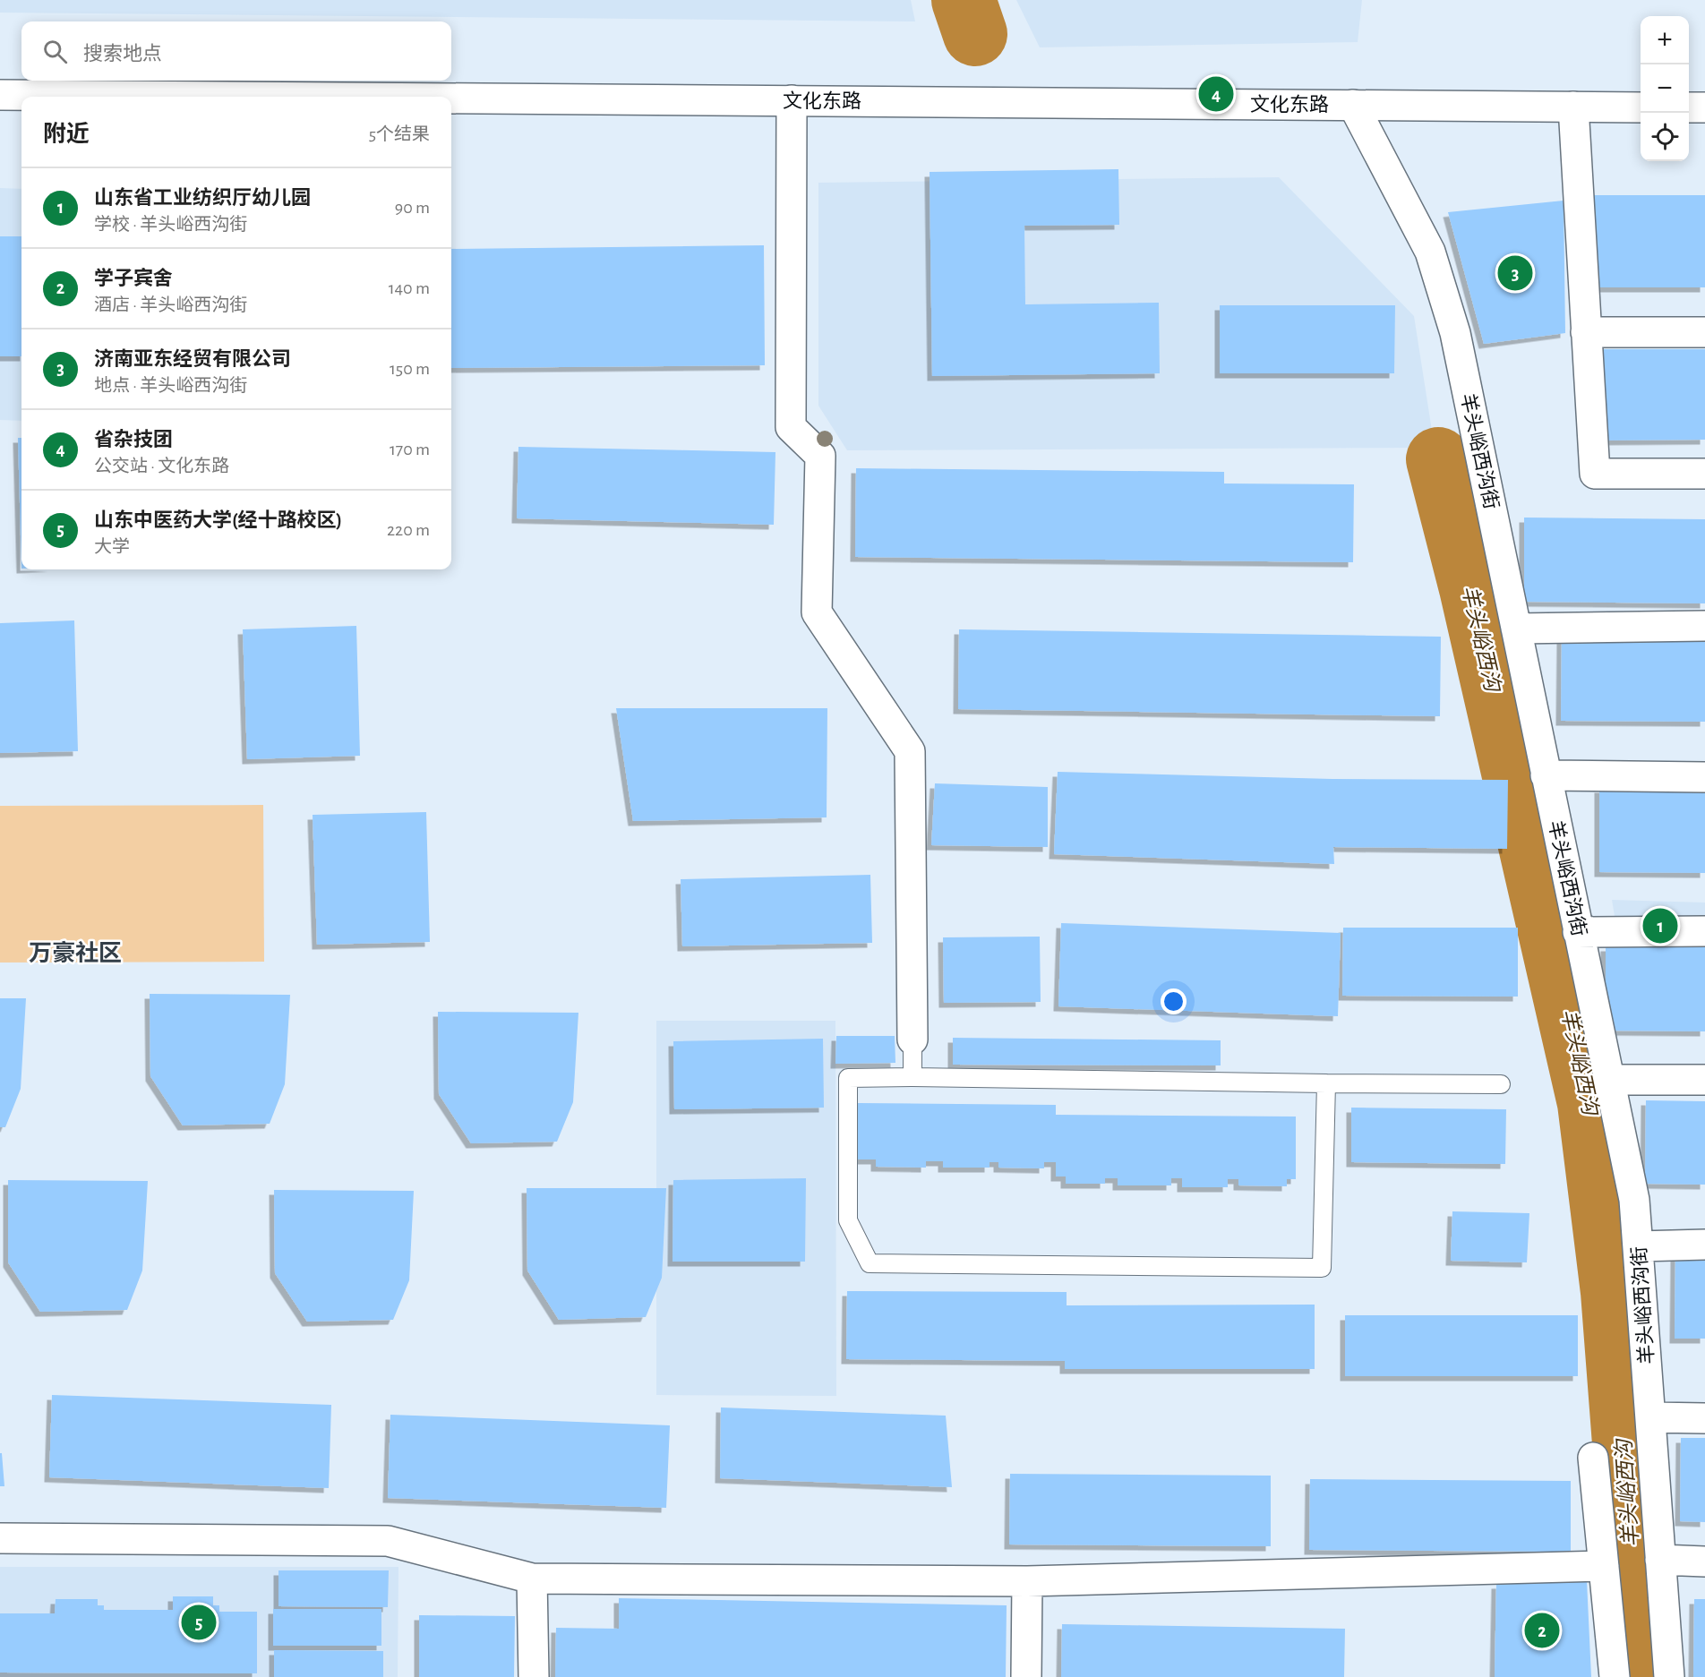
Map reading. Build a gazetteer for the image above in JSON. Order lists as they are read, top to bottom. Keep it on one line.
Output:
{"streets":{"street":["文化东路","羊头峪西沟街"]},"crossings":[["文化东路","羊头峪西沟街"]],"districts":["万豪社区"],"water":["羊头峪西沟"],"page":{"map_buttons":["+","−"],"search":"搜索地点","pins":["4","3","1","5","2"],"heading":["附近","5个结果"],"list":[{"mark":"1","name":"山东省工业纺织厅幼儿园","note":"学校 · 羊头峪西沟街","value":"90 m"},{"mark":"2","name":"学子宾舍","note":"酒店 · 羊头峪西沟街","value":"140 m"},{"mark":"3","name":"济南亚东经贸有限公司","note":"地点 · 羊头峪西沟街","value":"150 m"},{"mark":"4","name":"省杂技团","note":"公交站 · 文化东路","value":"170 m"},{"mark":"5","name":"山东中医药大学(经十路校区)","note":"大学","value":"220 m"}]}}
